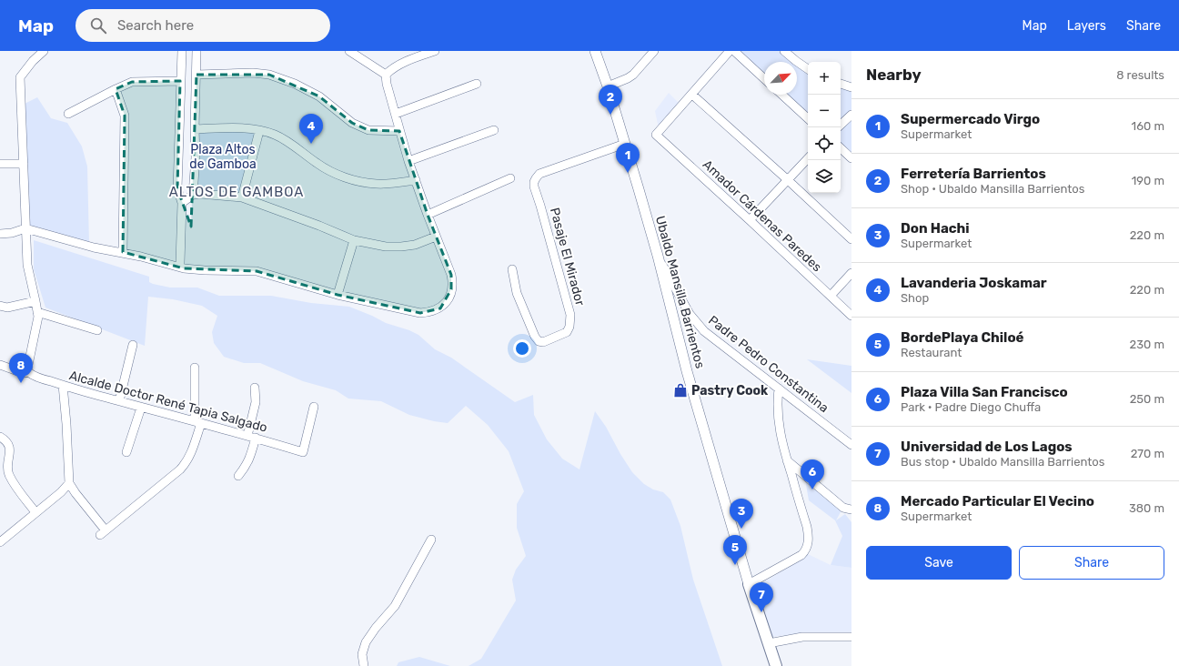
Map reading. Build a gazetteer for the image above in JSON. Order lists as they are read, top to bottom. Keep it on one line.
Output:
{"streets":{"main road":["Ubaldo Mansilla Barrientos"],"street":["Amador Cárdenas Paredes","Pasaje El Mirador","Padre Pedro Constantina","Alcalde Doctor René Tapia Salgado"]},"crossings":[["Pasaje El Mirador","Ubaldo Mansilla Barrientos"],["Ubaldo Mansilla Barrientos","Padre Pedro Constantina"]],"districts":["ALTOS DE GAMBOA"],"parks":["Plaza Altos de Gamboa"],"places":{"shop":["Pastry Cook"]},"north":"top right","page":{"header":"Map","search":"Search here","nav":["Map","Layers","Share"],"heading":["Nearby","8 results"],"map_buttons":["+","−"],"pins":["2","4","1","8","6","3","5","7"],"list":[{"mark":"1","name":"Supermercado Virgo","note":"Supermarket","value":"160 m"},{"mark":"2","name":"Ferretería Barrientos","note":"Shop · Ubaldo Mansilla Barrientos","value":"190 m"},{"mark":"3","name":"Don Hachi","note":"Supermarket","value":"220 m"},{"mark":"4","name":"Lavanderia Joskamar","note":"Shop","value":"220 m"},{"mark":"5","name":"BordePlaya Chiloé","note":"Restaurant","value":"230 m"},{"mark":"6","name":"Plaza Villa San Francisco","note":"Park · Padre Diego Chuffa","value":"250 m"},{"mark":"7","name":"Universidad de Los Lagos","note":"Bus stop · Ubaldo Mansilla Barrientos","value":"270 m"},{"mark":"8","name":"Mercado Particular El Vecino","note":"Supermarket","value":"380 m"}],"buttons":["Save","Share"]}}
